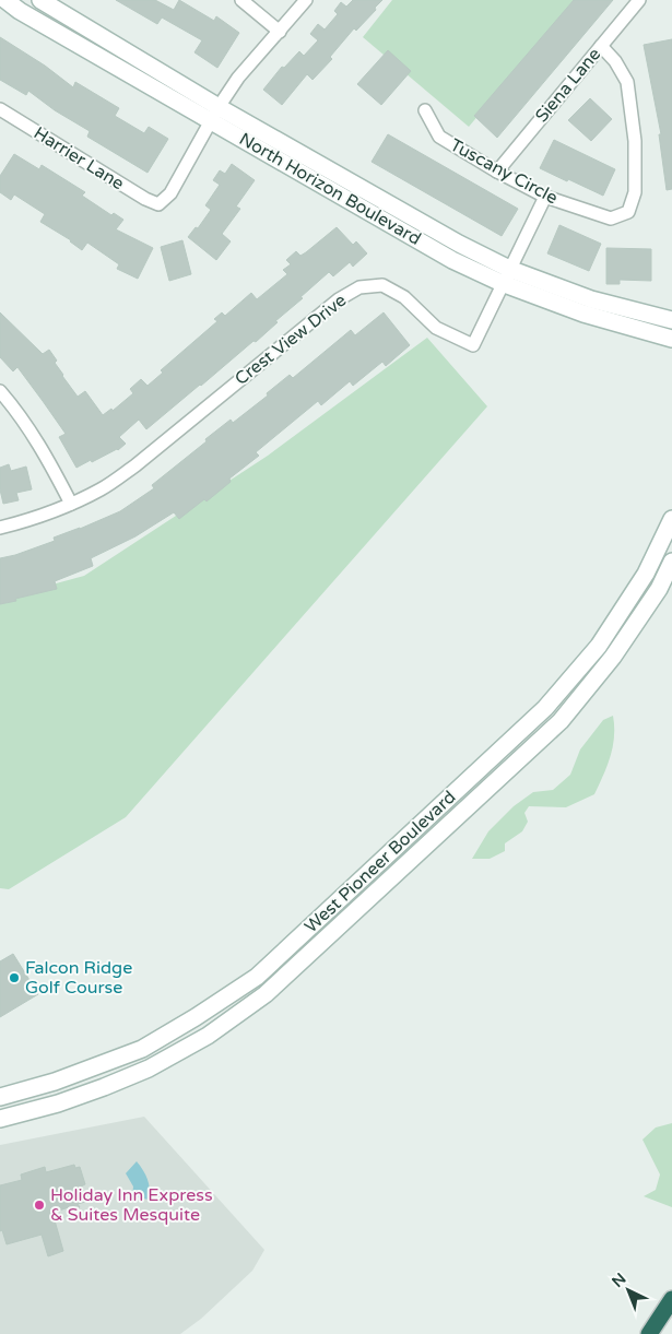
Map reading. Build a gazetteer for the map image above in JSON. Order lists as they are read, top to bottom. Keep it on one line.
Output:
{"streets":{"main road":["North Horizon Boulevard","West Pioneer Boulevard"],"street":["Siena Lane","Harrier Lane","Tuscany Circle","Crest View Drive"]},"crossings":[["Siena Lane","Tuscany Circle"],["Harrier Lane","North Horizon Boulevard"],["Tuscany Circle","Crest View Drive"],["North Horizon Boulevard","Crest View Drive"]],"places":["Falcon Ridge Golf Course","Holiday Inn Express & Suites Mesquite"],"north":"top left"}
